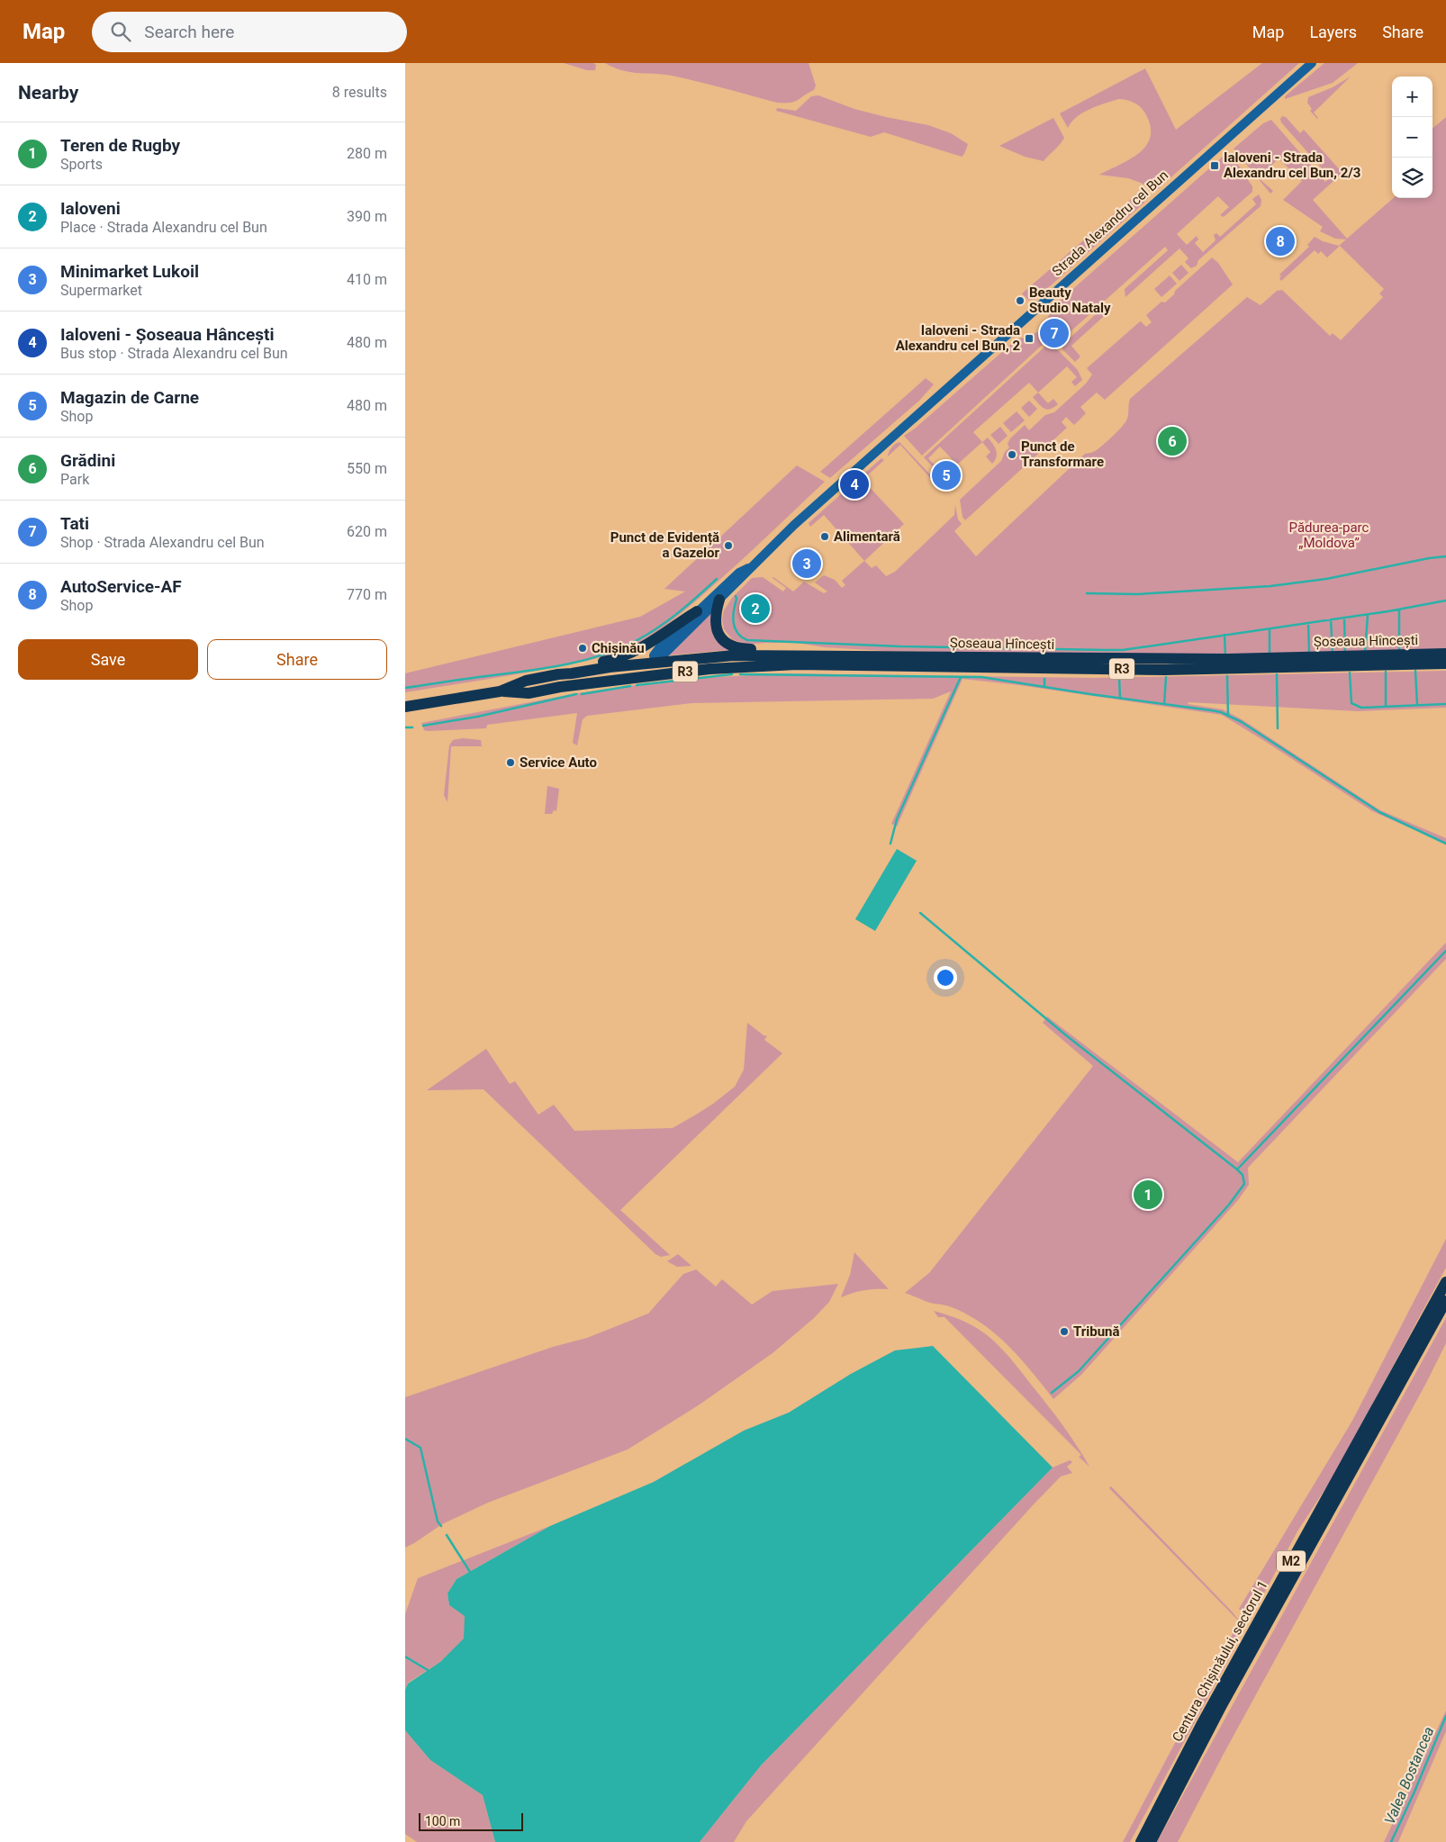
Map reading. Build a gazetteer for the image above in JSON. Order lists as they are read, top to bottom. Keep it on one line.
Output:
{"streets":{"highway":["Șoseaua Hîncești","R3","M2","Centura Chișinăului, sectorul 1"],"main road":["Strada Alexandru cel Bun"]},"crossings":[["Strada Alexandru cel Bun","Șoseaua Hîncești"],["Strada Alexandru cel Bun","R3"],["Șoseaua Hîncești","R3"]],"water":["Valea Bostancea"],"parks":["Pădurea-parc „Moldova”"],"places":{"transit":["Ialoveni - Strada Alexandru cel Bun, 2/3","Ialoveni - Strada Alexandru cel Bun, 2"],"other":["Beauty Studio Nataly","Punct de Transformare","Alimentară","Punct de Evidență a Gazelor","Chișinău","Service Auto","Tribună"]},"scale_bar":"100 m","page":{"header":"Map","search":"Search here","nav":["Map","Layers","Share"],"heading":["Nearby","8 results"],"map_buttons":["+","−"],"list":[{"mark":"1","name":"Teren de Rugby","note":"Sports","value":"280 m"},{"mark":"2","name":"Ialoveni","note":"Place · Strada Alexandru cel Bun","value":"390 m"},{"mark":"3","name":"Minimarket Lukoil","note":"Supermarket","value":"410 m"},{"mark":"4","name":"Ialoveni - Șoseaua Hâncești","note":"Bus stop · Strada Alexandru cel Bun","value":"480 m"},{"mark":"5","name":"Magazin de Carne","note":"Shop","value":"480 m"},{"mark":"6","name":"Grădini","note":"Park","value":"550 m"},{"mark":"7","name":"Tati","note":"Shop · Strada Alexandru cel Bun","value":"620 m"},{"mark":"8","name":"AutoService-AF","note":"Shop","value":"770 m"}],"pins":["8","7","6","5","4","3","2","1"],"buttons":["Save","Share"],"scale":"100 m"}}
